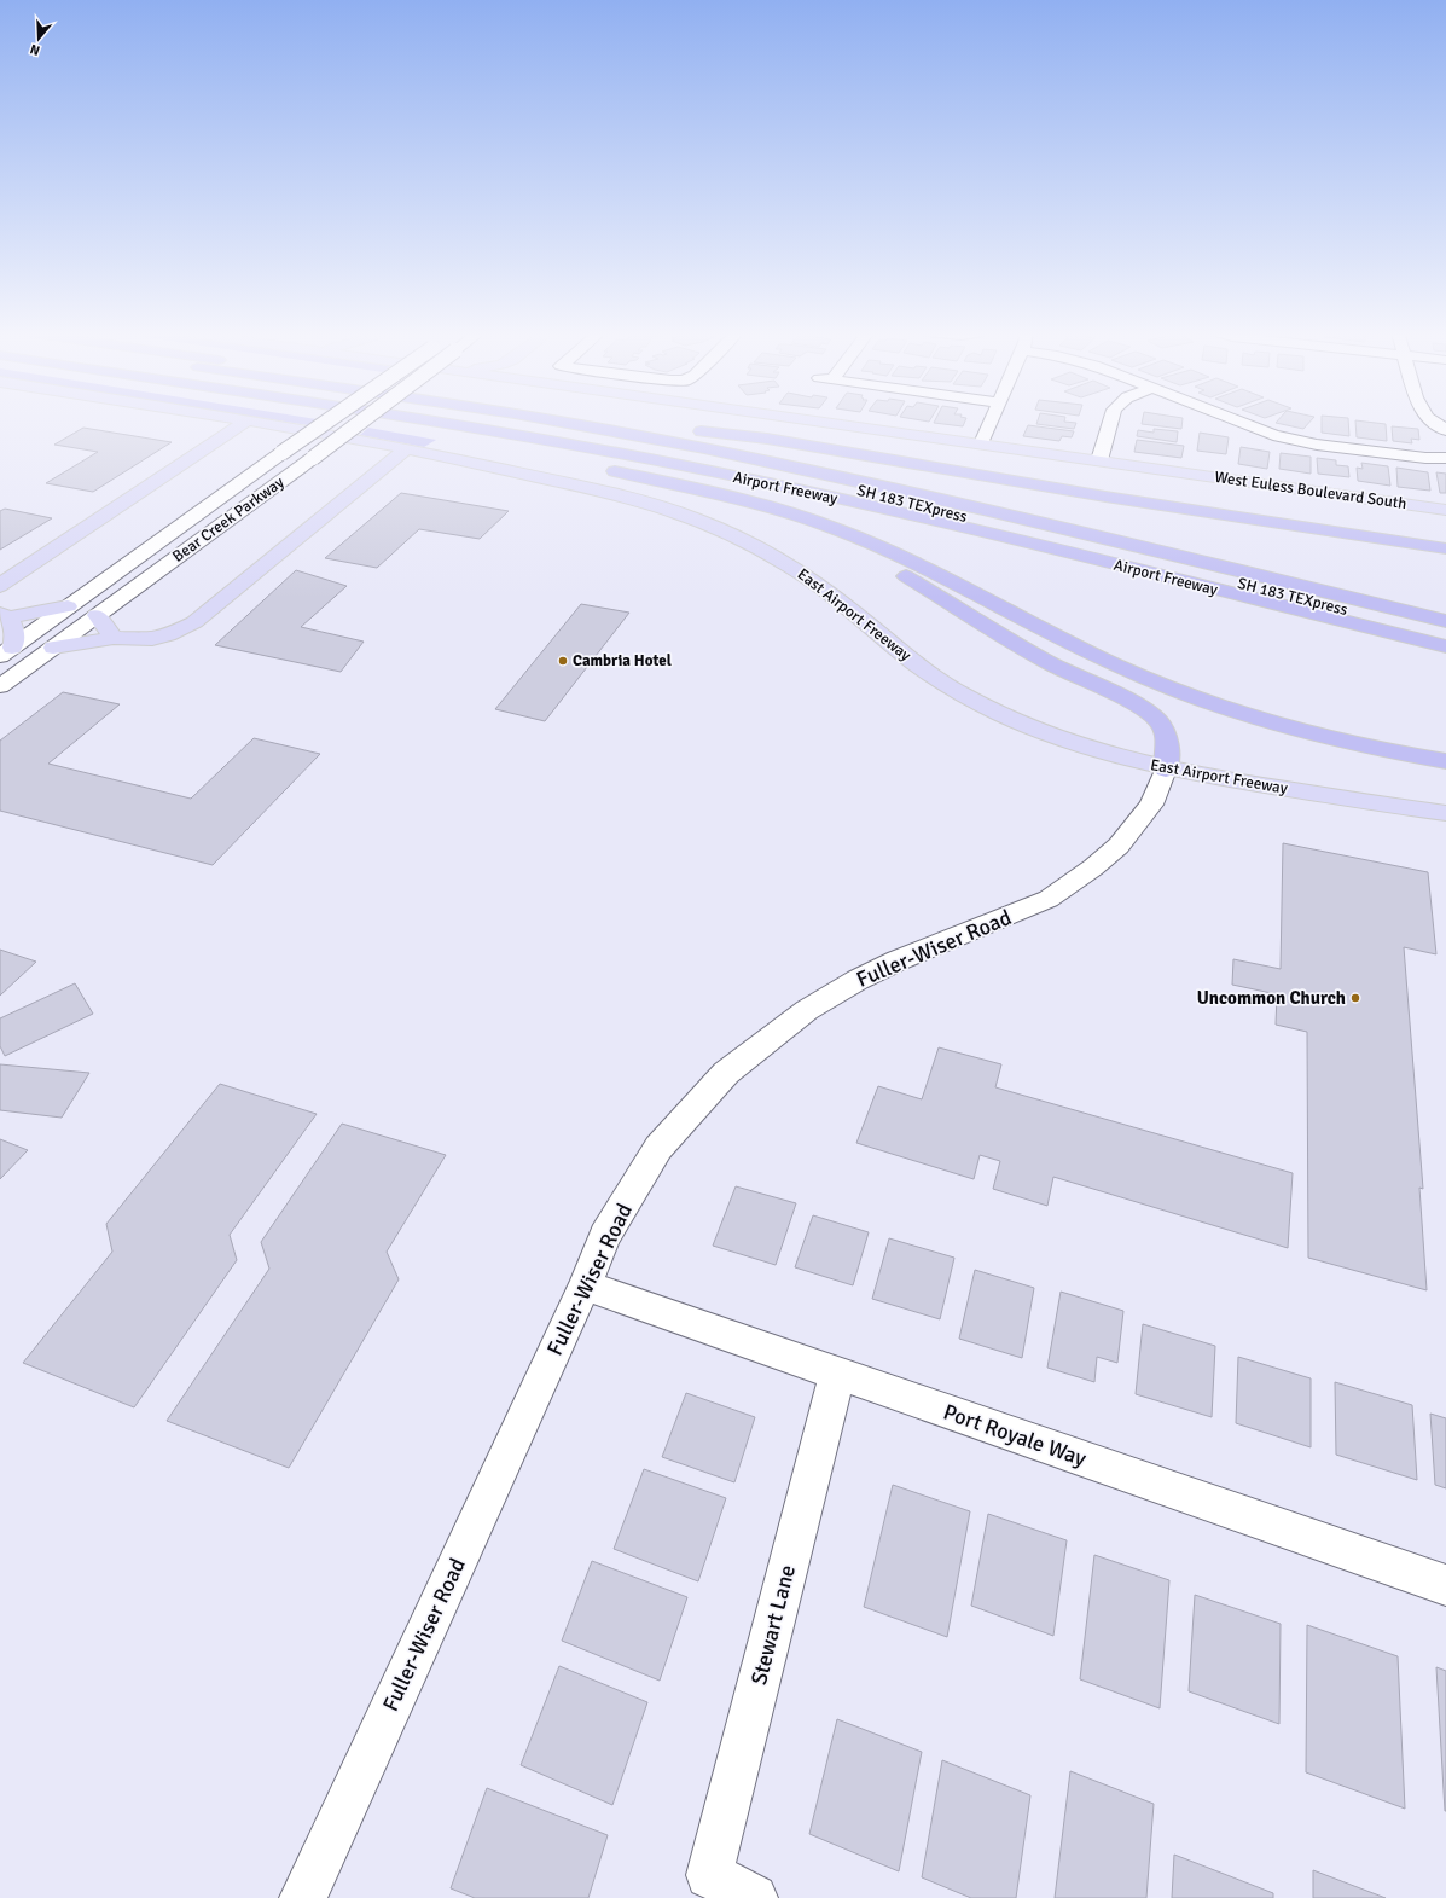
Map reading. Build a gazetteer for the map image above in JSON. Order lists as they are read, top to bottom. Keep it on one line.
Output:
{"streets":{"highway":["Airport Freeway","SH 183 TEXpress"],"main road":["West Euless Boulevard South","East Airport Freeway"],"street":["Bear Creek Parkway","Fuller-Wiser Road","Port Royale Way","Stewart Lane"]},"crossings":[["East Airport Freeway","Fuller-Wiser Road"],["Fuller-Wiser Road","Port Royale Way"],["Port Royale Way","Stewart Lane"]],"places":["Cambria Hotel","Uncommon Church"],"north":"bottom"}
